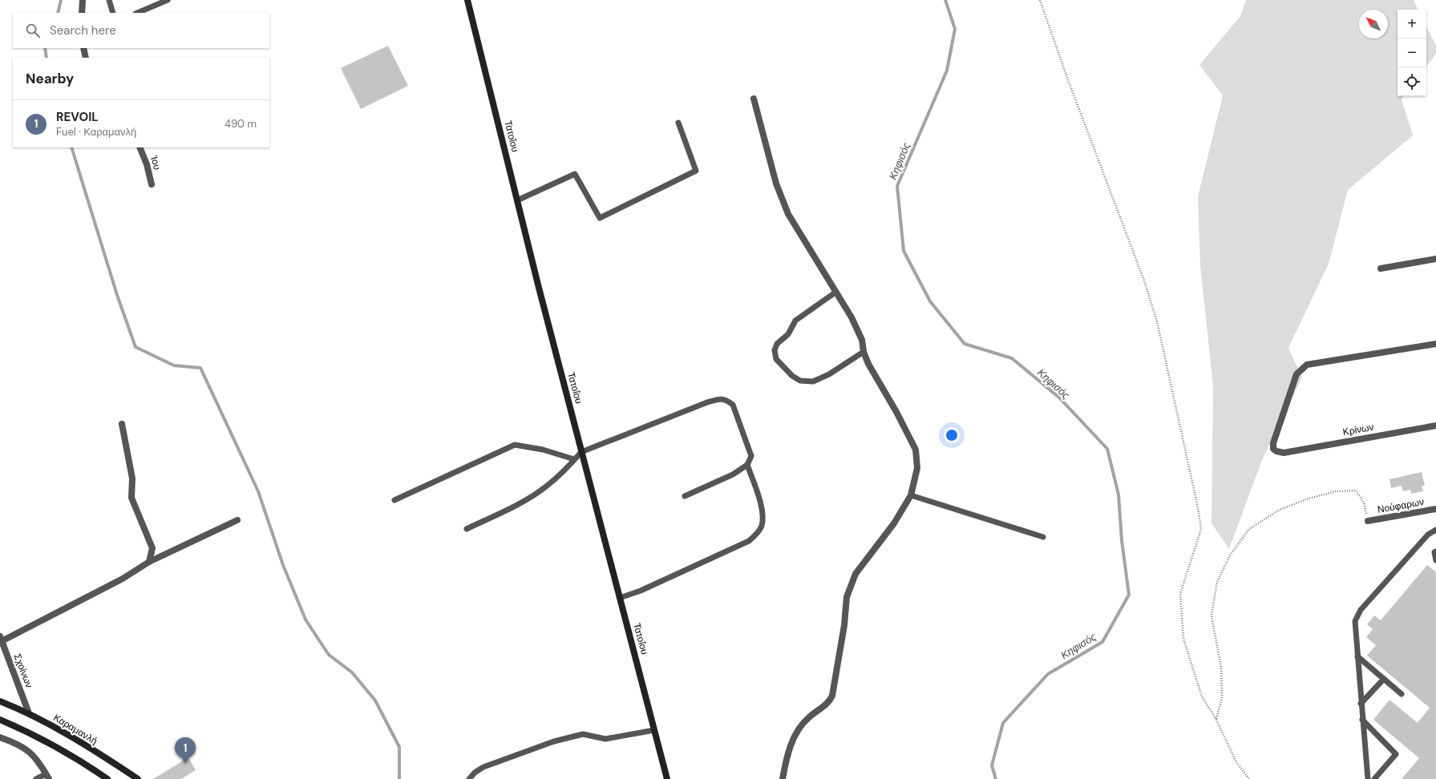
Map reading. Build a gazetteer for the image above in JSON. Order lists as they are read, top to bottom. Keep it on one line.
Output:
{"streets":{"street":["Τατοΐου","Ίου","Κρίνων","Νούφαρων","Σχοίνων","Καραμανλή"]},"crossings":[["Σχοίνων","Καραμανλή"]],"water":["Κηφισός"],"north":"top left","page":{"map_buttons":["+","−"],"search":"Search here","heading":"Nearby","list":[{"mark":"1","name":"REVOIL","note":"Fuel · Καραμανλή","value":"490 m"}],"pins":"1"}}
